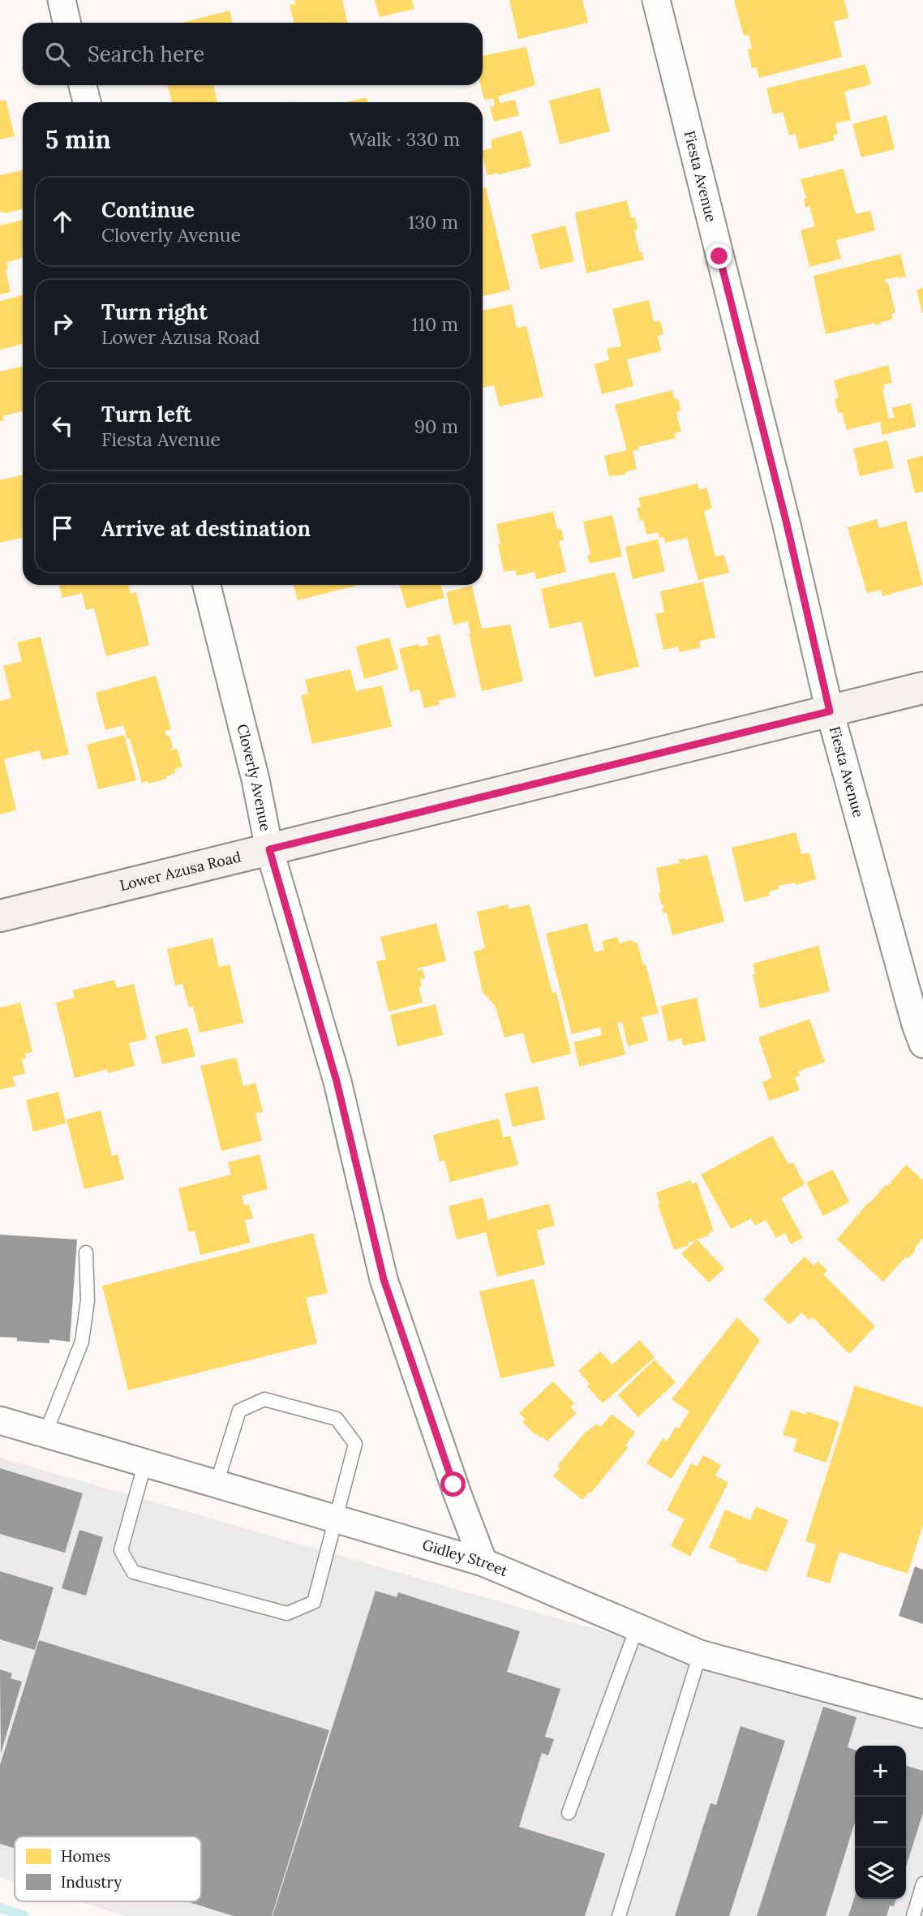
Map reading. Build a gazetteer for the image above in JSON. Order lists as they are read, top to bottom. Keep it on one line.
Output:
{"streets":{"main road":["Lower Azusa Road"],"street":["Fiesta Avenue","Cloverly Avenue","Gidley Street"]},"crossings":[["Fiesta Avenue","Lower Azusa Road"],["Cloverly Avenue","Lower Azusa Road"],["Cloverly Avenue","Gidley Street"]],"legend":["Homes","Industry"],"page":{"search":"Search here","heading":["5 min","Walk · 330 m"],"list":[["Continue","Cloverly Avenue","130 m"],["Turn right","Lower Azusa Road","110 m"],["Turn left","Fiesta Avenue","90 m"],"Arrive at destination"],"map_buttons":["+","−"]}}
